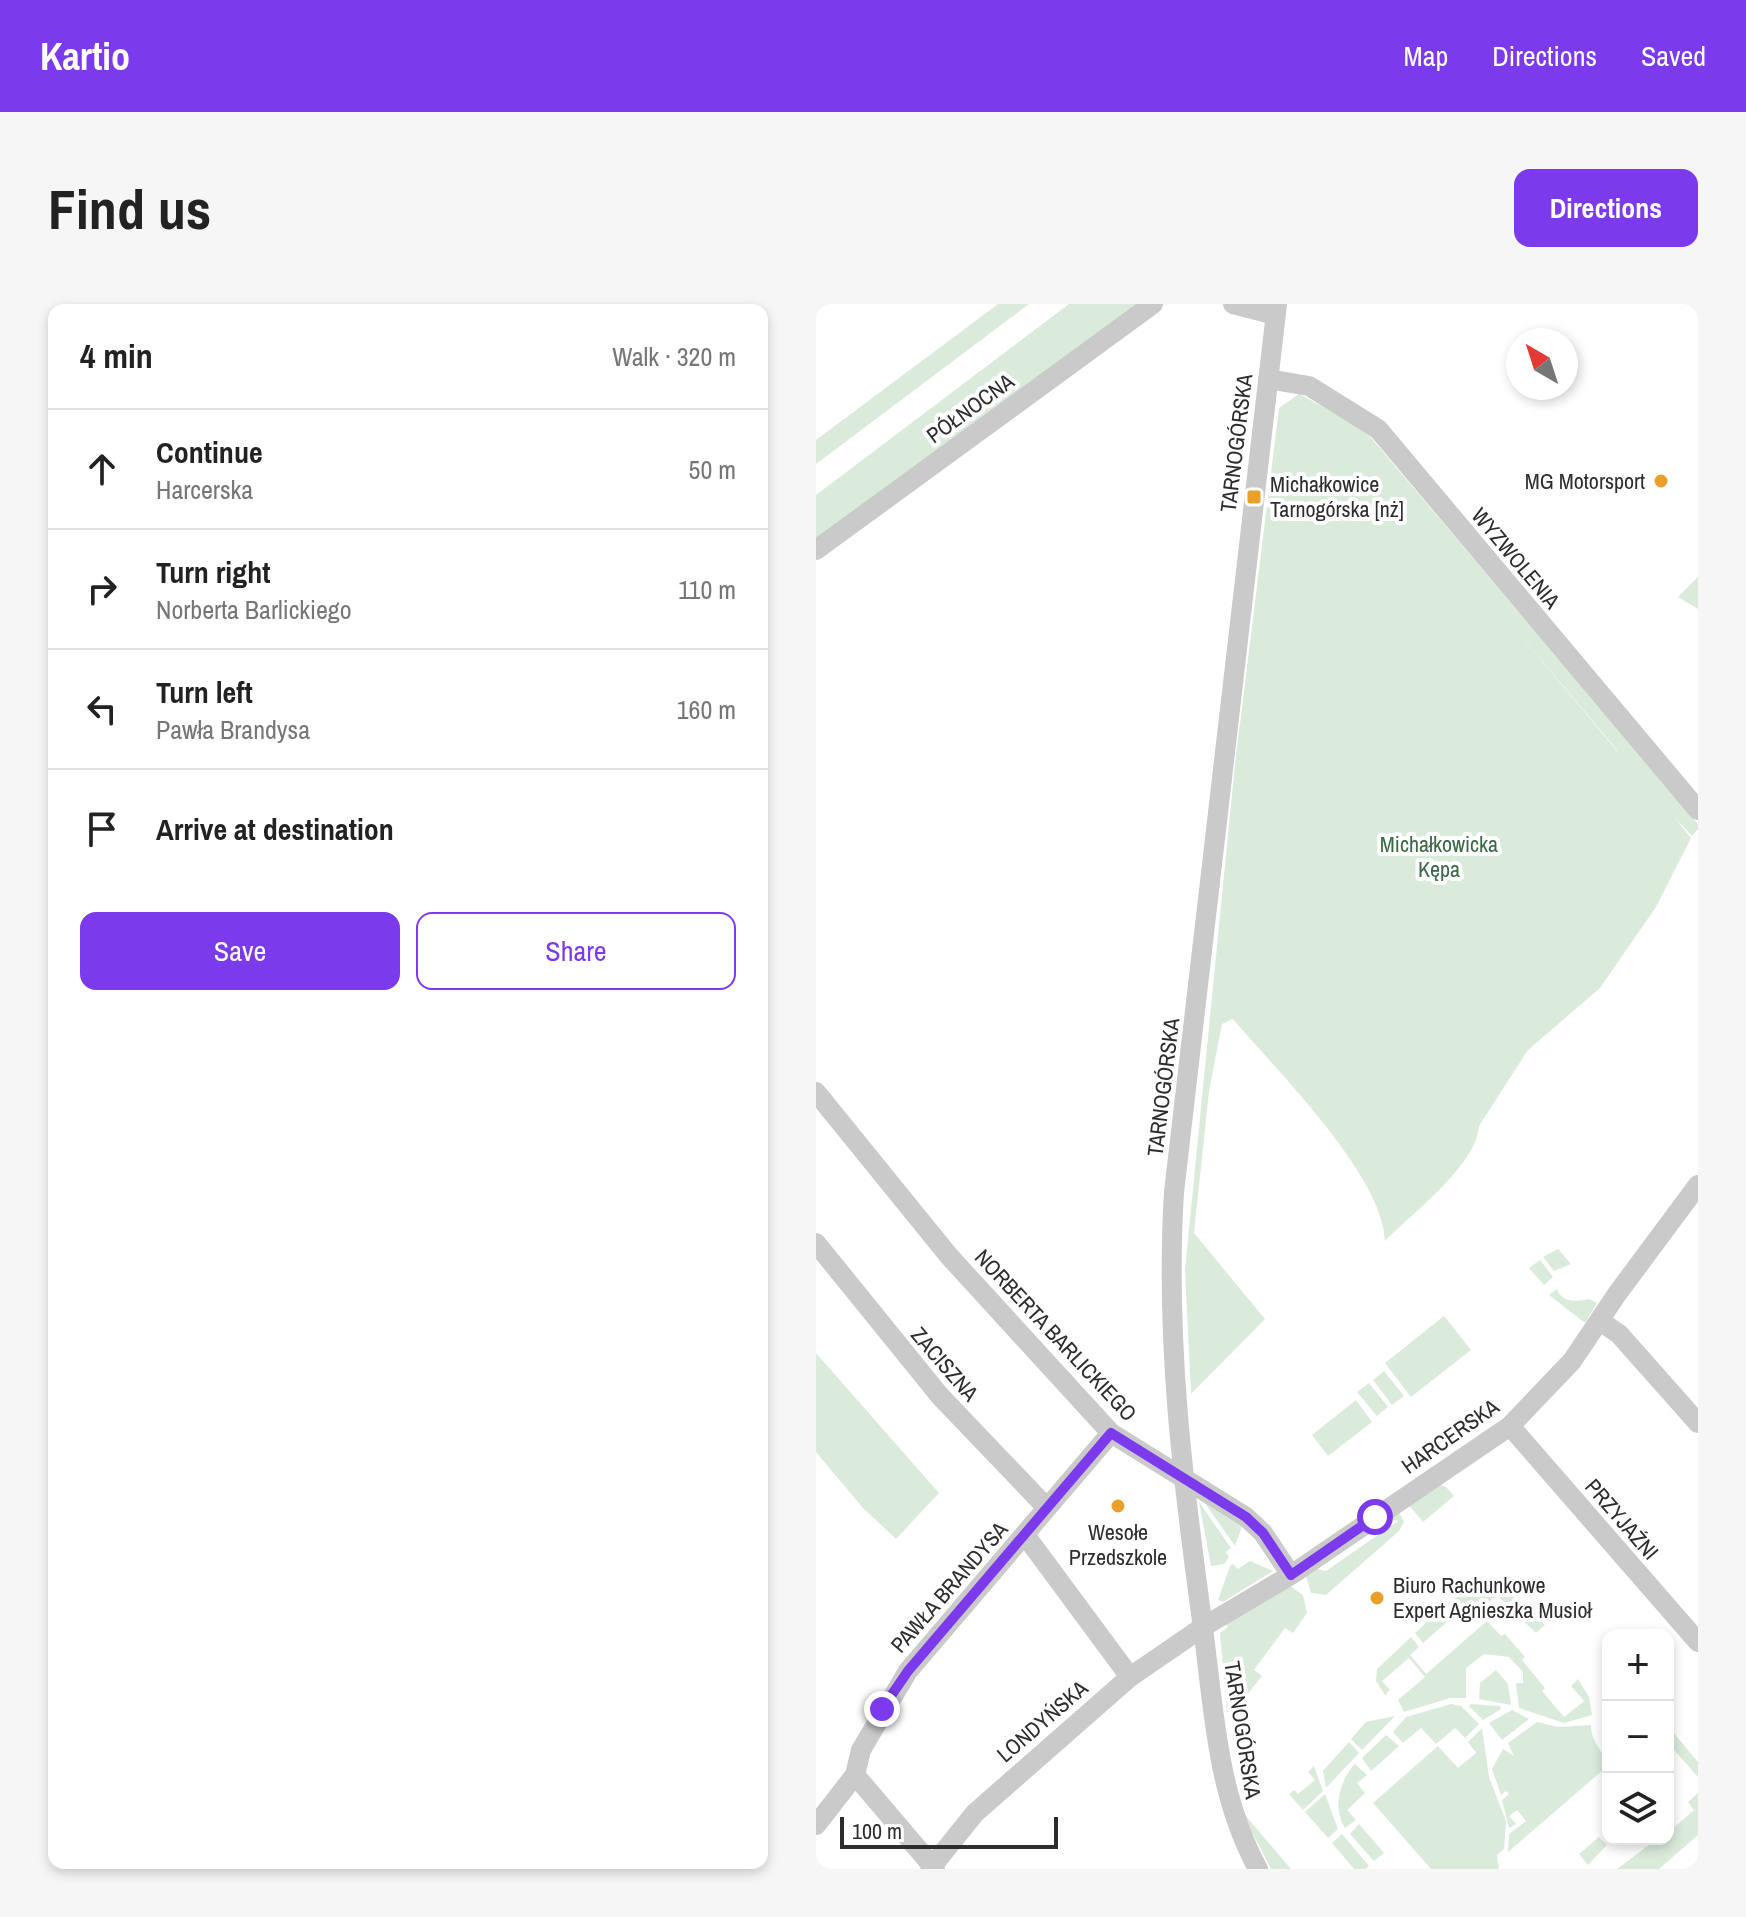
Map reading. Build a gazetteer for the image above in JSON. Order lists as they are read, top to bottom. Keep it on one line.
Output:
{"streets":{"street":["PÓŁNOCNA","TARNOGÓRSKA","WYZWOLENIA","NORBERTA BARLICKIEGO","ZACISZNA","HARCERSKA","PRZYJAŹNI","PAWŁA BRANDYSA","LONDYŃSKA"]},"crossings":[["TARNOGÓRSKA","WYZWOLENIA"],["TARNOGÓRSKA","NORBERTA BARLICKIEGO"],["TARNOGÓRSKA","HARCERSKA"],["TARNOGÓRSKA","LONDYŃSKA"],["NORBERTA BARLICKIEGO","HARCERSKA"],["NORBERTA BARLICKIEGO","PAWŁA BRANDYSA"],["ZACISZNA","PAWŁA BRANDYSA"],["HARCERSKA","PRZYJAŹNI"],["HARCERSKA","LONDYŃSKA"]],"parks":["Michałkowicka Kępa"],"places":{"other":["MG Motorsport","Wesołe Przedszkole","Biuro Rachunkowe Expert Agnieszka Musioł"],"transit":["Michałkowice Tarnogórska [nż]"]},"scale_bar":"100 m","north":"top left","page":{"header":"Kartio","nav":["Map","Directions","Saved"],"buttons":["Directions",["Save","Share"]],"title":"Find us","heading":["4 min","Walk · 320 m"],"list":[["Continue","Harcerska","50 m"],["Turn right","Norberta Barlickiego","110 m"],["Turn left","Pawła Brandysa","160 m"],"Arrive at destination"],"map_buttons":["+","−"],"scale":"100 m"}}
